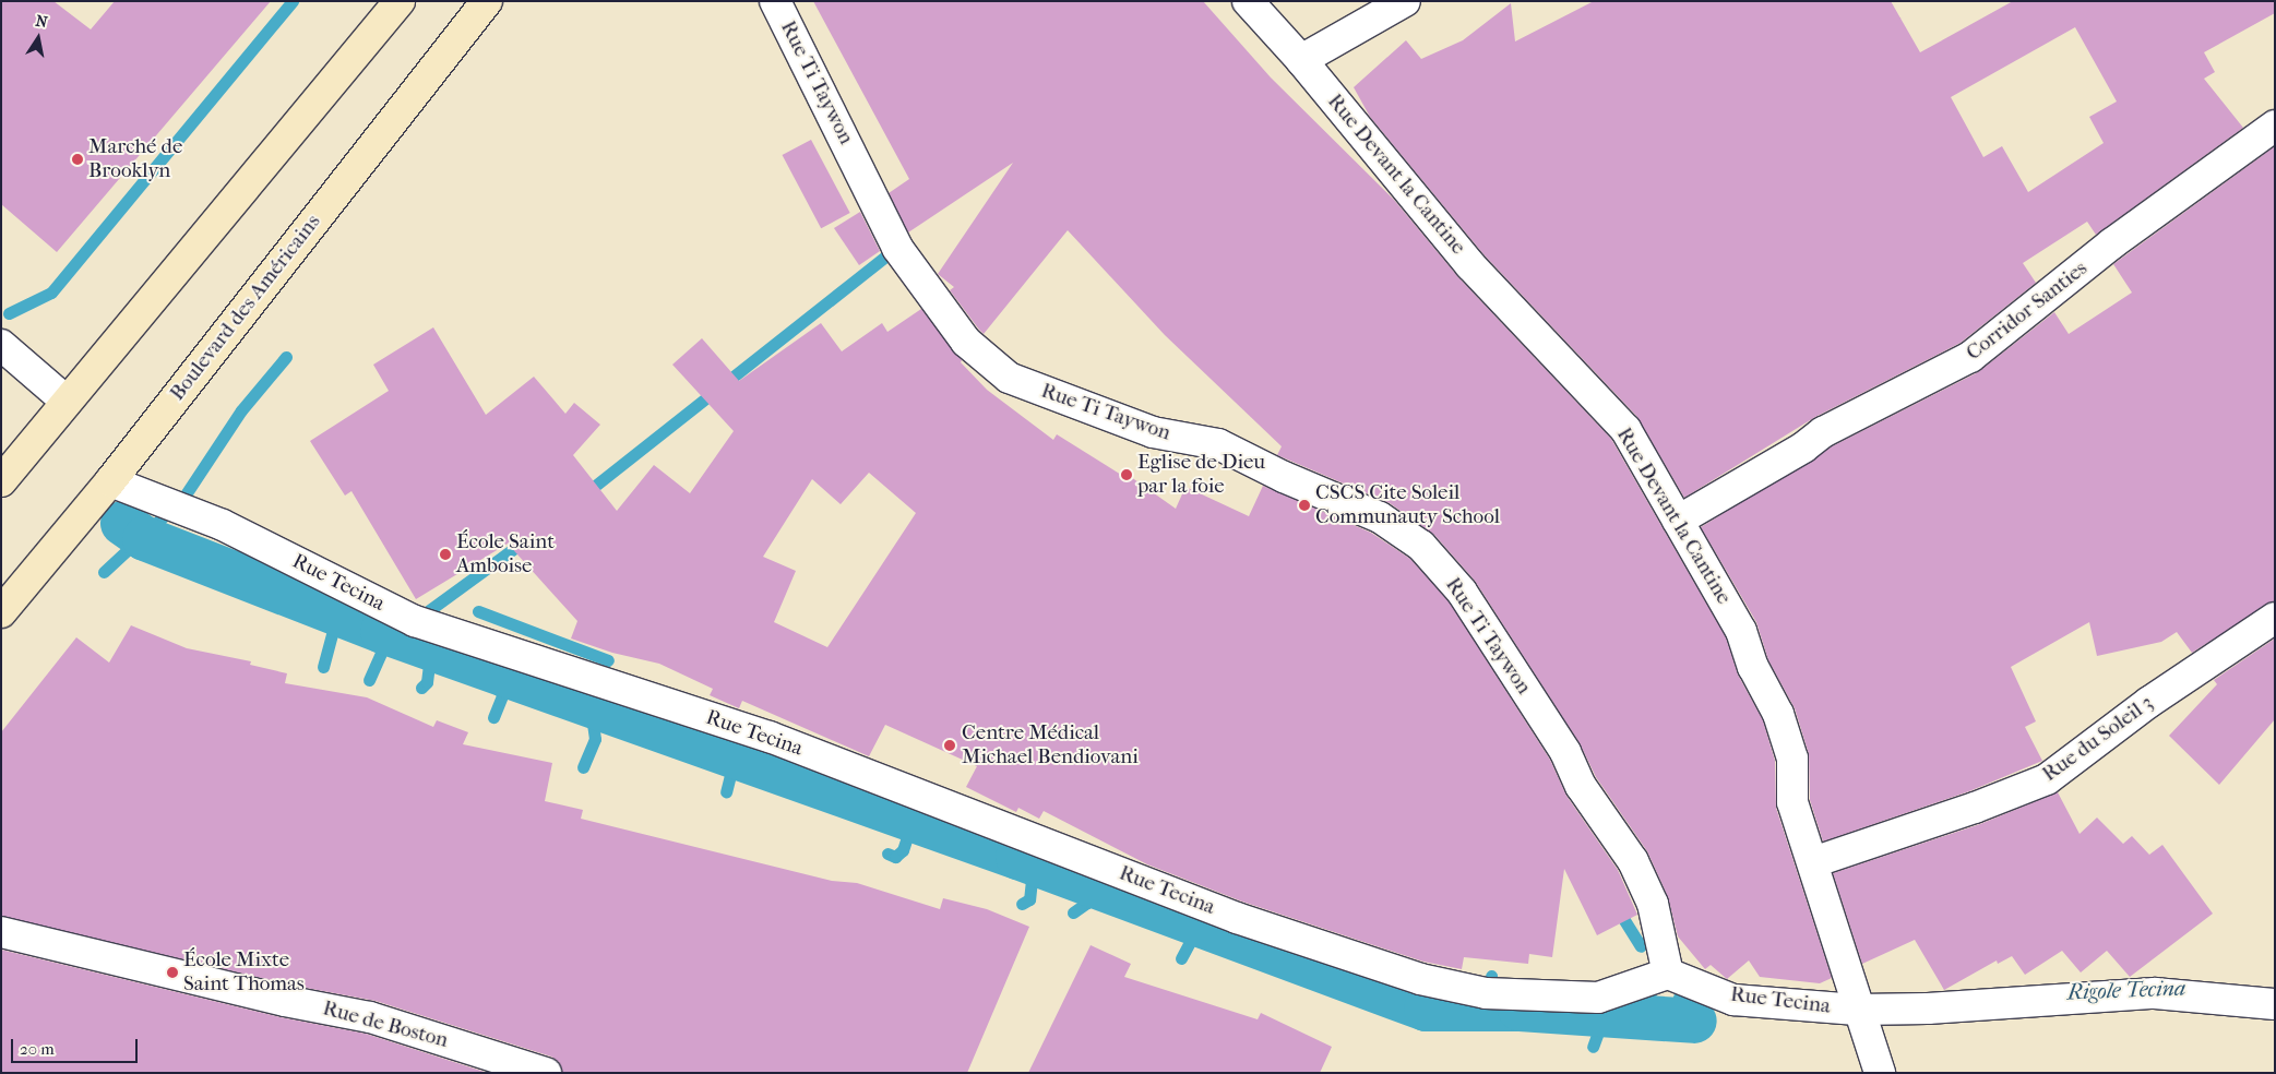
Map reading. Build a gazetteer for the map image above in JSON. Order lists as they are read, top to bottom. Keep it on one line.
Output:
{"streets":{"main road":["Boulevard des Américains"],"street":["Rue Ti Taywon","Rue Devant la Cantine","Corridor Santies","Rue Tecina","Rue du Soleil 3","Rue de Boston"]},"crossings":[["Rue Ti Taywon","Rue Tecina"],["Rue Devant la Cantine","Corridor Santies"],["Rue Devant la Cantine","Rue Tecina"],["Rue Devant la Cantine","Rue du Soleil 3"],["Boulevard des Américains","Rue Tecina"]],"water":["Rigole Tecina"],"places":["Marché de Brooklyn","Eglise de Dieu par la foie","CSCS Cite Soleil Communauty School","École Saint Amboise","Centre Médical Michael Bendiovani","École Mixte Saint Thomas"],"scale_bar":"20 m","north":"top"}
